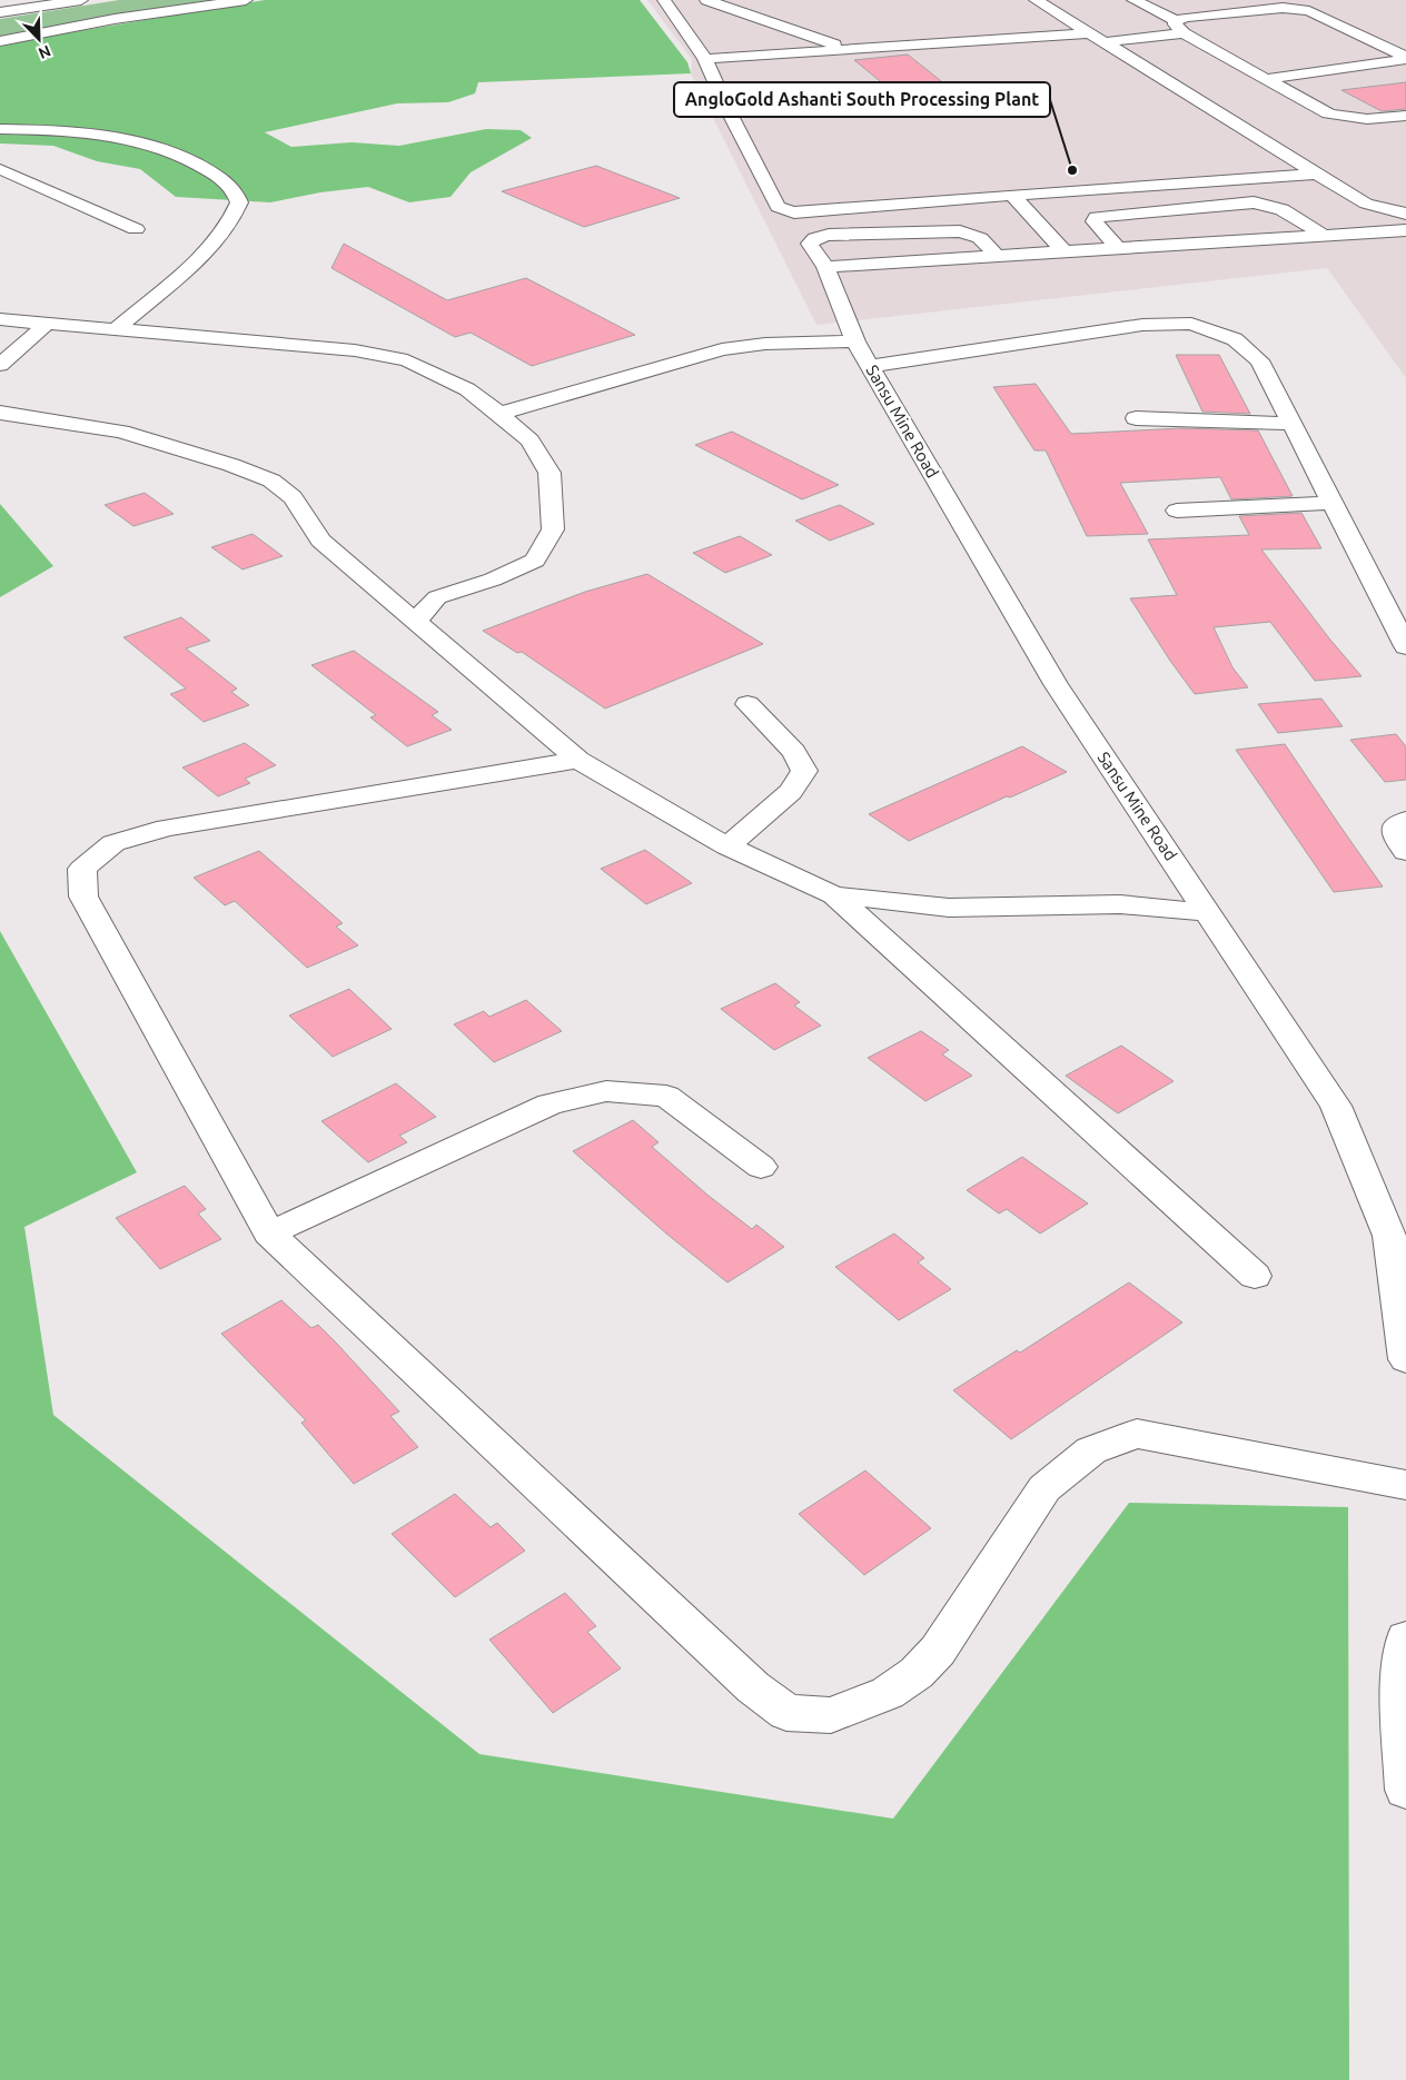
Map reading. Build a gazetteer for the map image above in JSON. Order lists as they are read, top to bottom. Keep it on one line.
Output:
{"streets":{"street":["Sansu Mine Road"]},"places":["AngloGold Ashanti South Processing Plant"],"north":"bottom right"}
